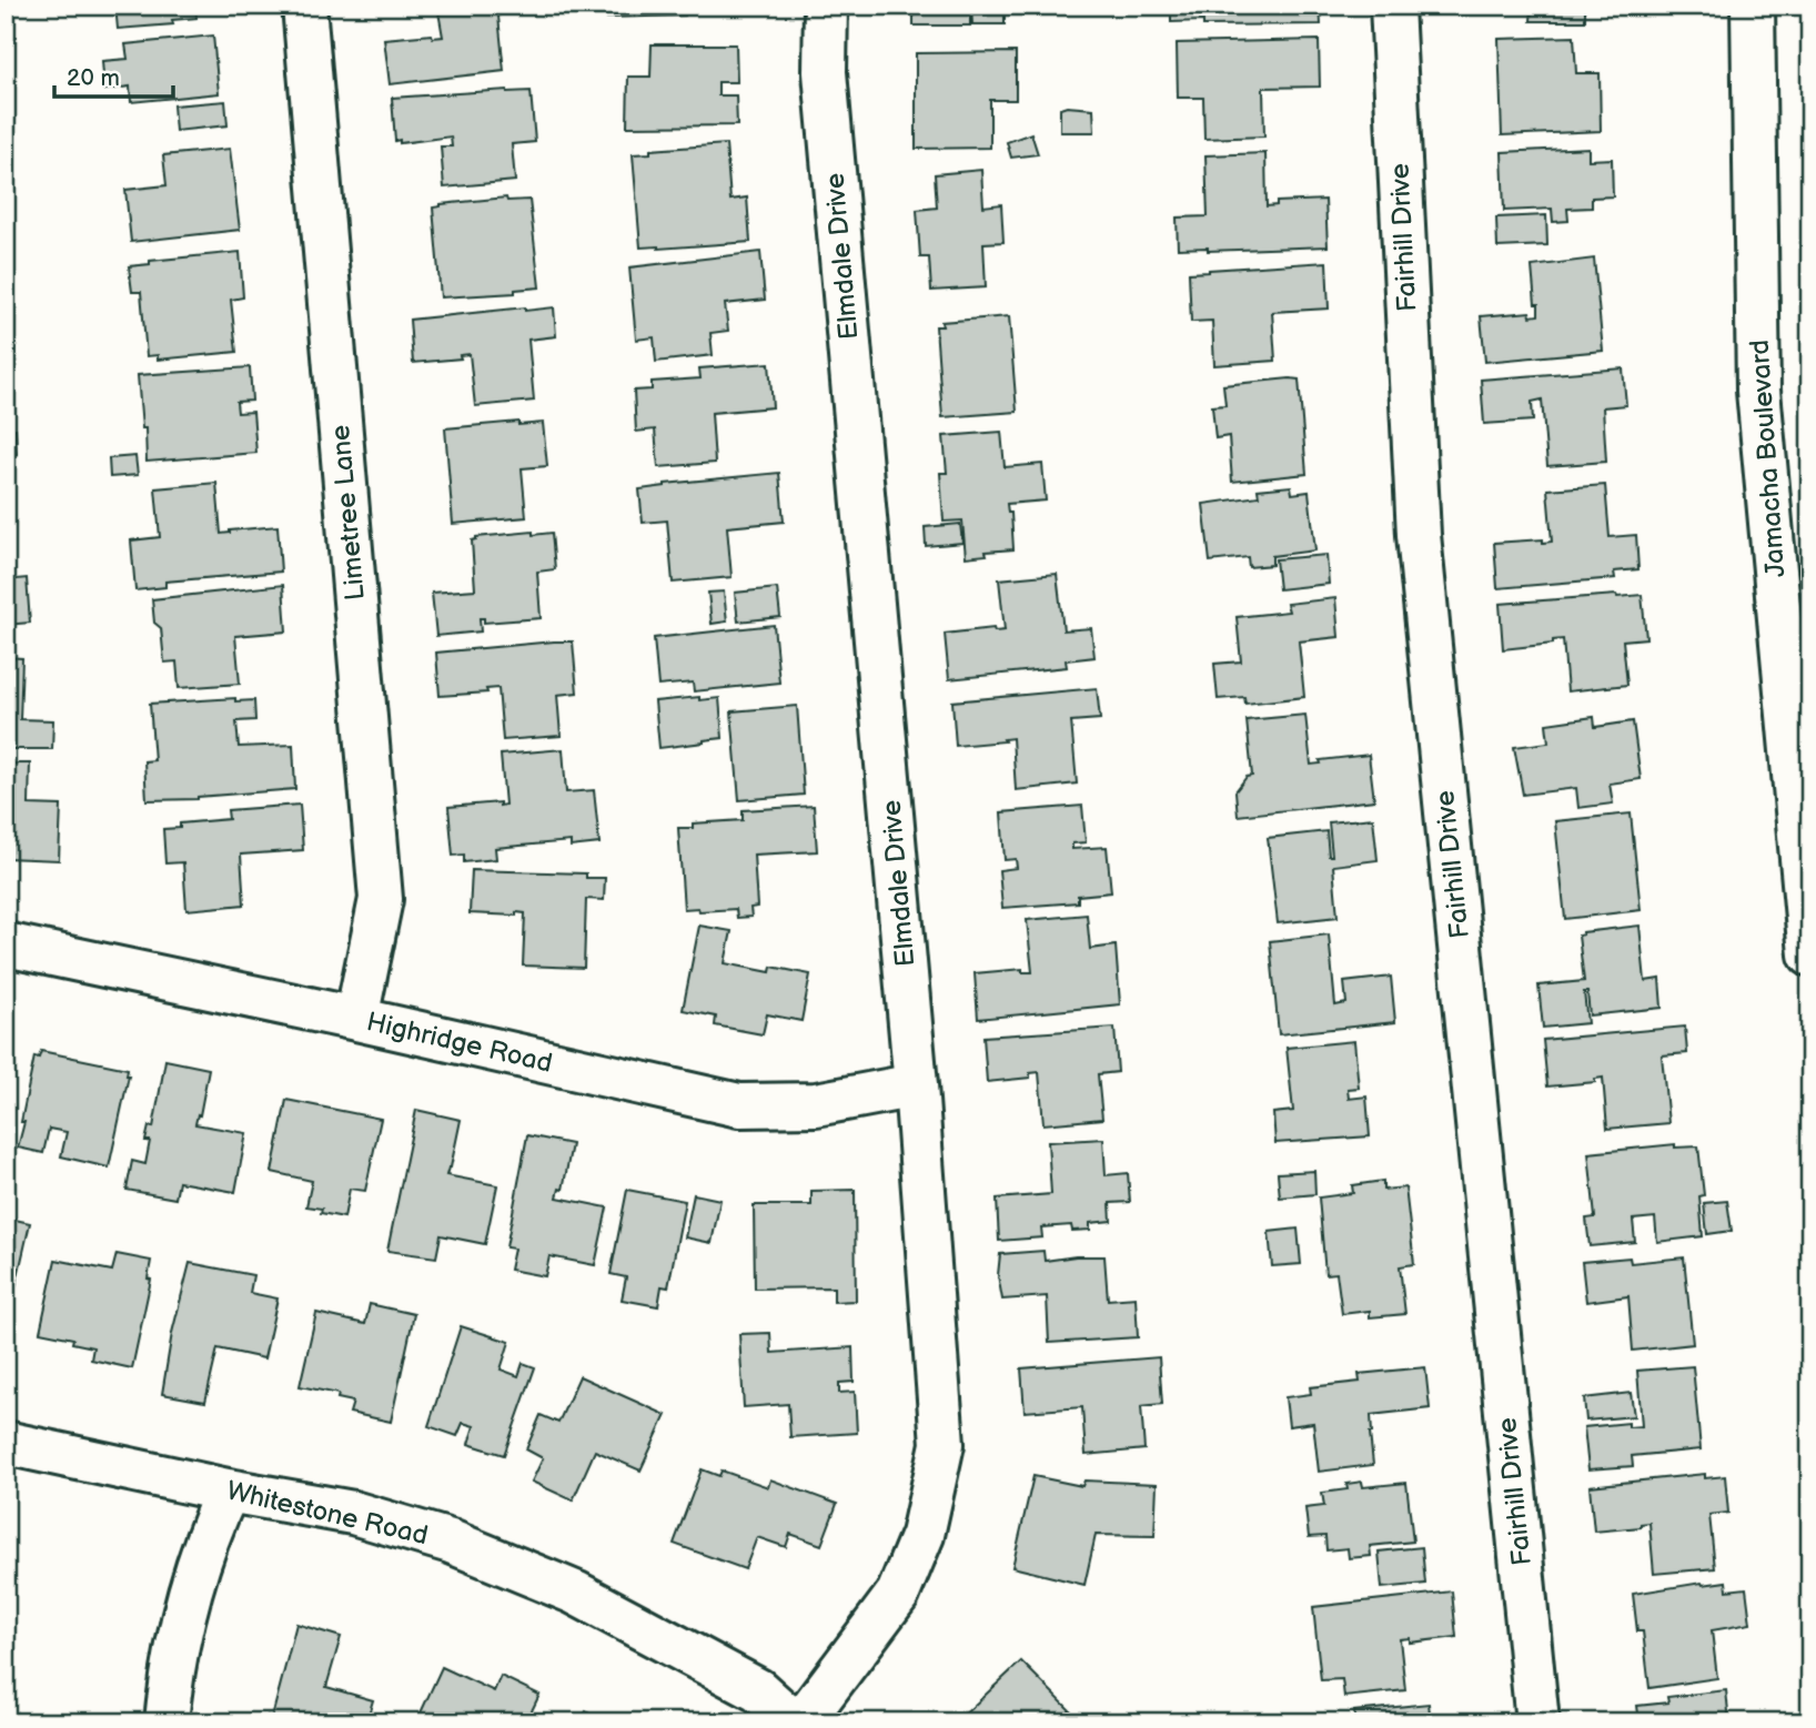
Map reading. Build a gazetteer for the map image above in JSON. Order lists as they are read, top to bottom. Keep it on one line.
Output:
{"streets":{"street":["Fairhill Drive","Elmdale Drive","Jamacha Boulevard","Limetree Lane","Highridge Road","Whitestone Road"]},"crossings":[["Elmdale Drive","Highridge Road"],["Limetree Lane","Highridge Road"]],"scale_bar":"20 m"}
